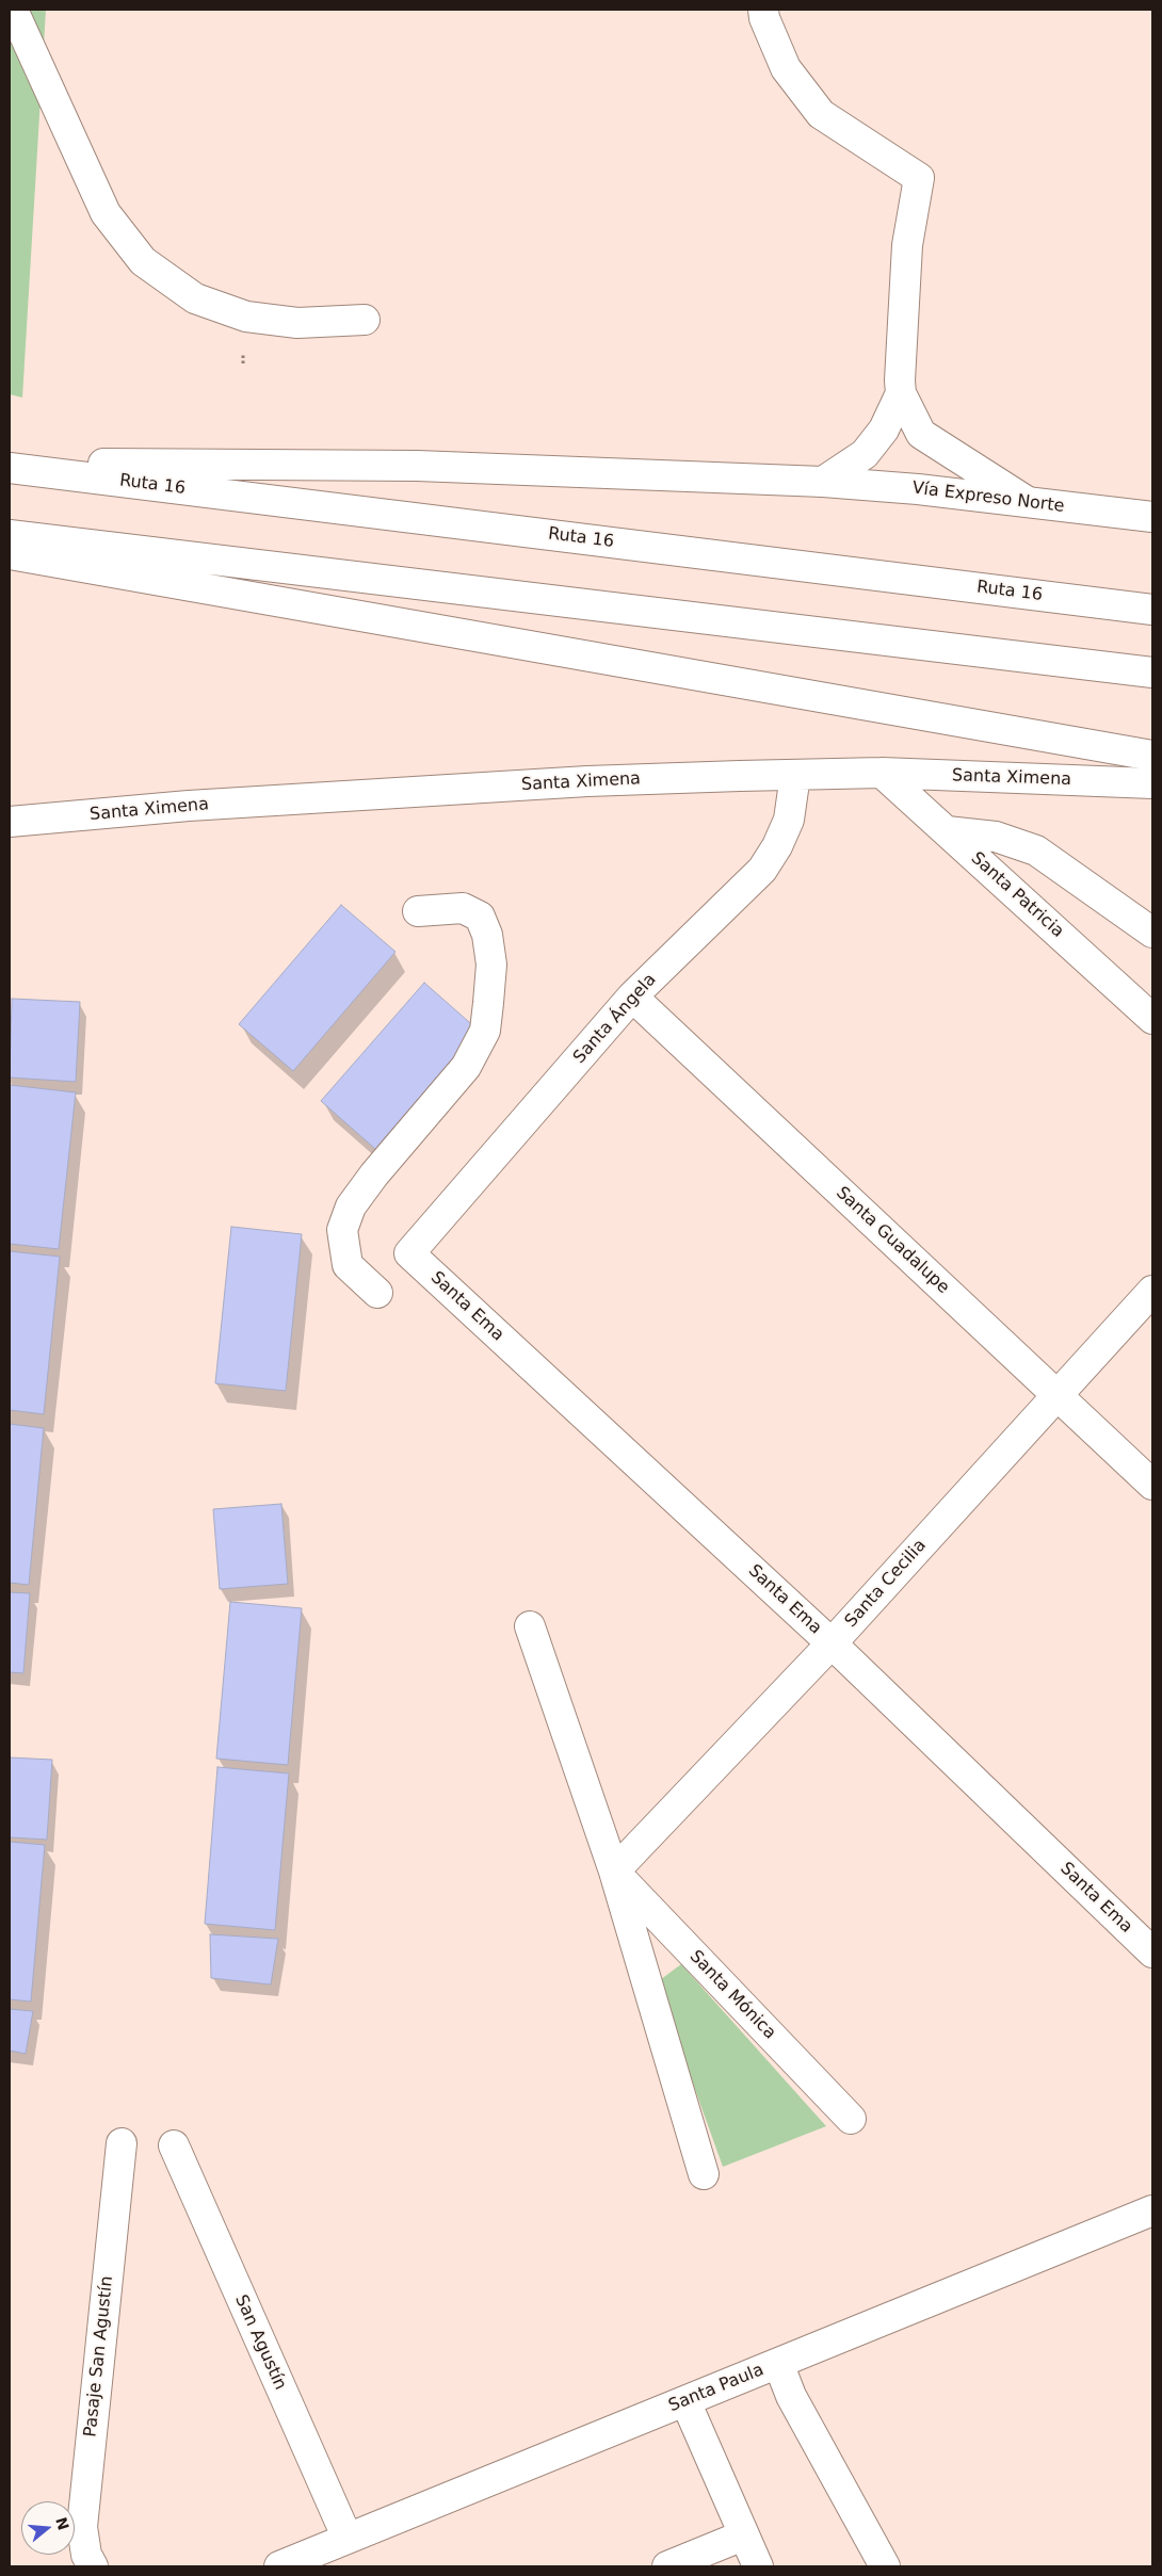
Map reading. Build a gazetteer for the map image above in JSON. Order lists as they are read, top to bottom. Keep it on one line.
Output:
{"streets":{"main road":["Ruta 16","Vía Expreso Norte","Santa Ximena","Santa Patricia","Santa Ángela","Santa Guadalupe","Santa Ema","Santa Cecilia","Santa Mónica","San Agustín","Pasaje San Agustín","Santa Paula"]},"crossings":[["Ruta 16","Vía Expreso Norte"],["Santa Ximena","Santa Patricia"],["Santa Ximena","Santa Ángela"],["Santa Ángela","Santa Guadalupe"],["Santa Ángela","Santa Ema"],["Santa Guadalupe","Santa Cecilia"],["Santa Ema","Santa Cecilia"],["Santa Cecilia","Santa Mónica"],["San Agustín","Santa Paula"]],"north":"right"}
